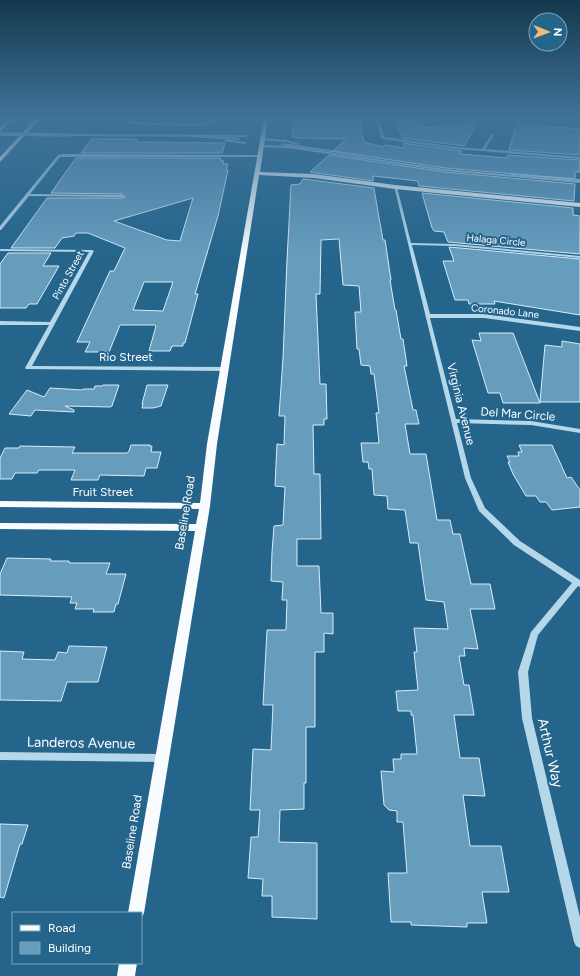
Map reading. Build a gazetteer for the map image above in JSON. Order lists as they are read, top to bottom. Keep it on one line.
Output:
{"streets":{"main road":["Fruit Street","Baseline Road"],"street":["Halaga Circle","Pinto Street","Coronado Lane","Rio Street","Virginia Avenue","Del Mar Circle","Landeros Avenue","Arthur Way"]},"crossings":[["Halaga Circle","Virginia Avenue"],["Pinto Street","Rio Street"],["Coronado Lane","Virginia Avenue"],["Rio Street","Baseline Road"],["Virginia Avenue","Del Mar Circle"],["Virginia Avenue","Arthur Way"],["Fruit Street","Baseline Road"],["Baseline Road","Landeros Avenue"]],"legend":["Road","Building"],"north":"right"}
